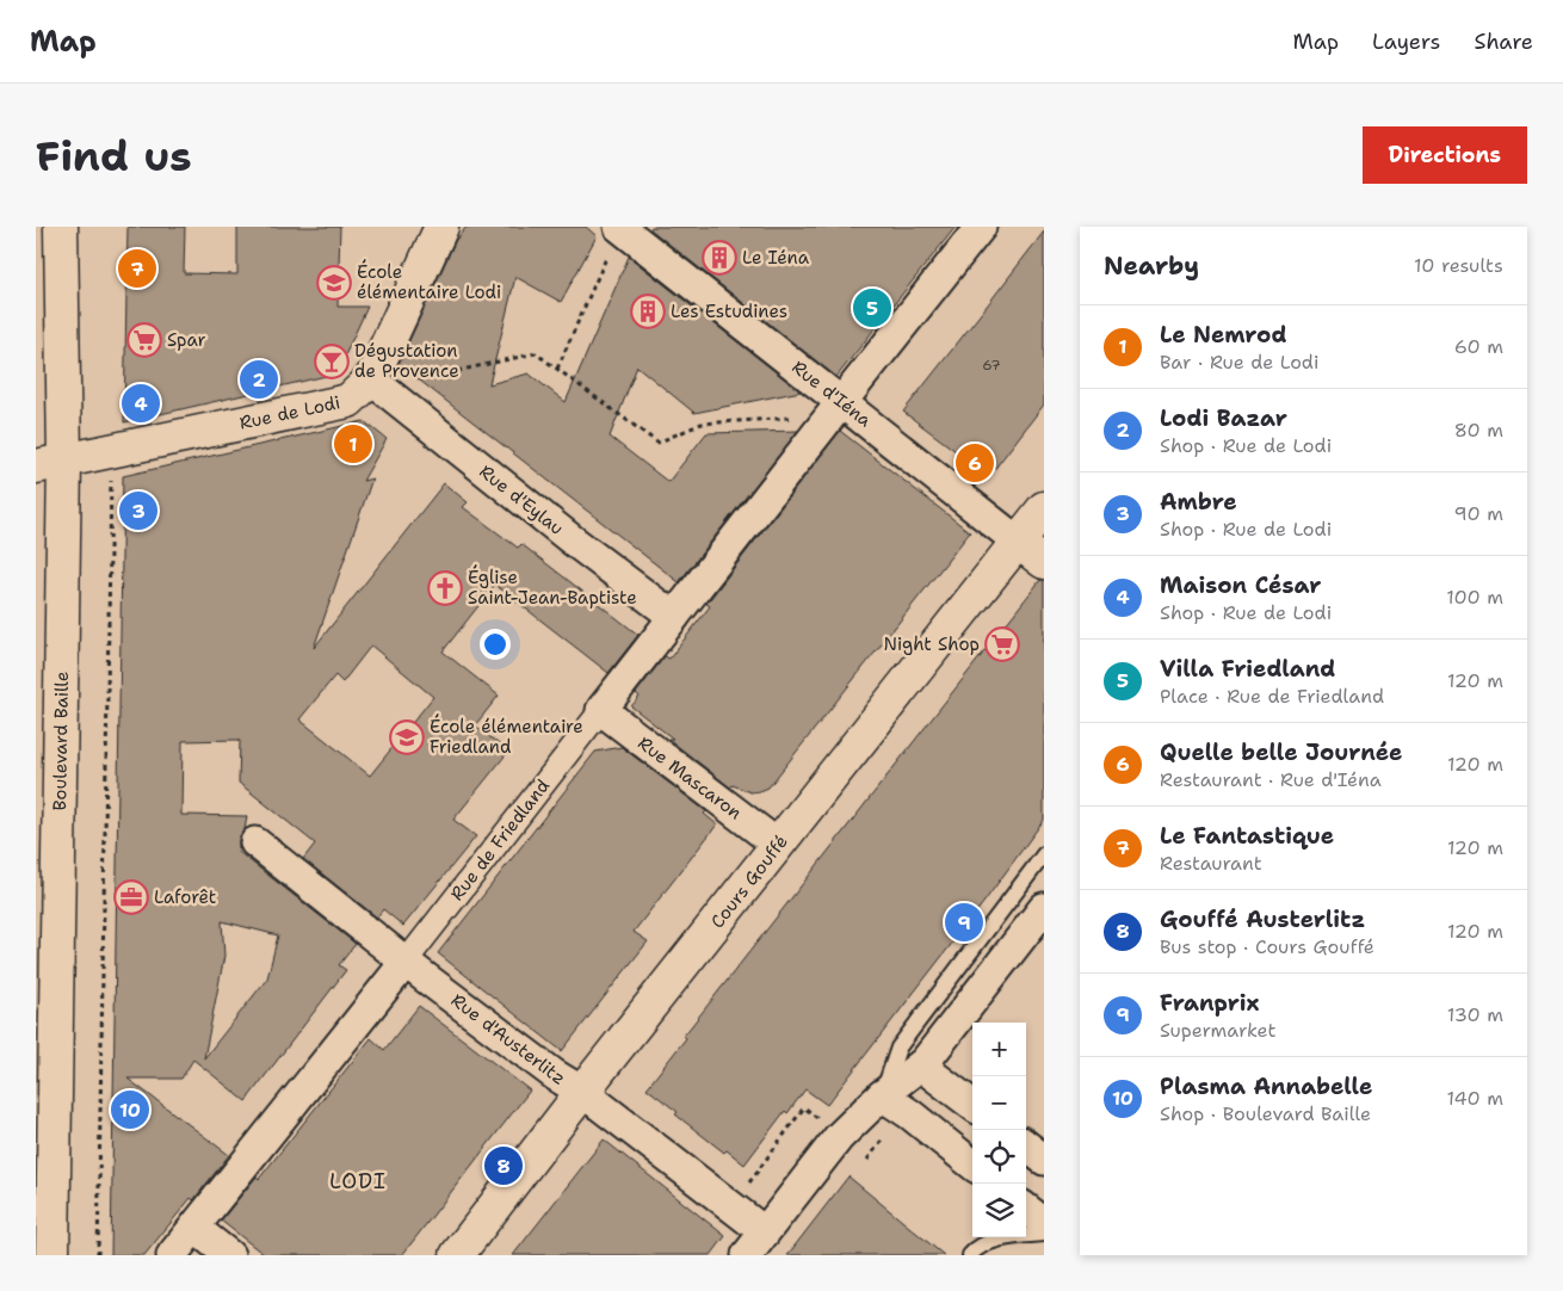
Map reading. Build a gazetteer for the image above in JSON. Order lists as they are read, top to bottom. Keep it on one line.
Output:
{"streets":{"main road":["Rue d'Iéna","Rue de Lodi","Boulevard Baille","Cours Gouffé"],"street":["Rue d'Eylau","Rue Mascaron","Rue de Friedland","Rue d'Austerlitz"]},"crossings":[["Rue d'Iéna","Rue de Friedland"],["Rue d'Iéna","Cours Gouffé"],["Rue de Lodi","Rue d'Eylau"],["Rue de Lodi","Boulevard Baille"],["Rue d'Eylau","Rue de Friedland"],["Rue Mascaron","Rue de Friedland"],["Rue Mascaron","Cours Gouffé"],["Rue de Friedland","Rue d'Austerlitz"],["Cours Gouffé","Rue d'Austerlitz"]],"districts":["LODI"],"places":{"building":["Le Iéna","Les Estudines"],"school or university":["École élémentaire Lodi","École élémentaire Friedland"],"supermarket":["Spar","Night Shop"],"bar":["Dégustation de Provence"],"church":["Église Saint-Jean-Baptiste"],"office":["Laforêt"]},"house_numbers":["67"],"page":{"header":"Map","nav":["Map","Layers","Share"],"buttons":"Directions","title":"Find us","heading":["Nearby","10 results"],"pins":["7","5","2","4","1","6","3","9","10","8"],"list":[{"mark":"1","name":"Le Nemrod","note":"Bar · Rue de Lodi","value":"60 m"},{"mark":"2","name":"Lodi Bazar","note":"Shop · Rue de Lodi","value":"80 m"},{"mark":"3","name":"Ambre","note":"Shop · Rue de Lodi","value":"90 m"},{"mark":"4","name":"Maison César","note":"Shop · Rue de Lodi","value":"100 m"},{"mark":"5","name":"Villa Friedland","note":"Place · Rue de Friedland","value":"120 m"},{"mark":"6","name":"Quelle belle Journée","note":"Restaurant · Rue d'Iéna","value":"120 m"},{"mark":"7","name":"Le Fantastique","note":"Restaurant","value":"120 m"},{"mark":"8","name":"Gouffé Austerlitz","note":"Bus stop · Cours Gouffé","value":"120 m"},{"mark":"9","name":"Franprix","note":"Supermarket","value":"130 m"},{"mark":"10","name":"Plasma Annabelle","note":"Shop · Boulevard Baille","value":"140 m"}],"map_buttons":["+","−"]}}
